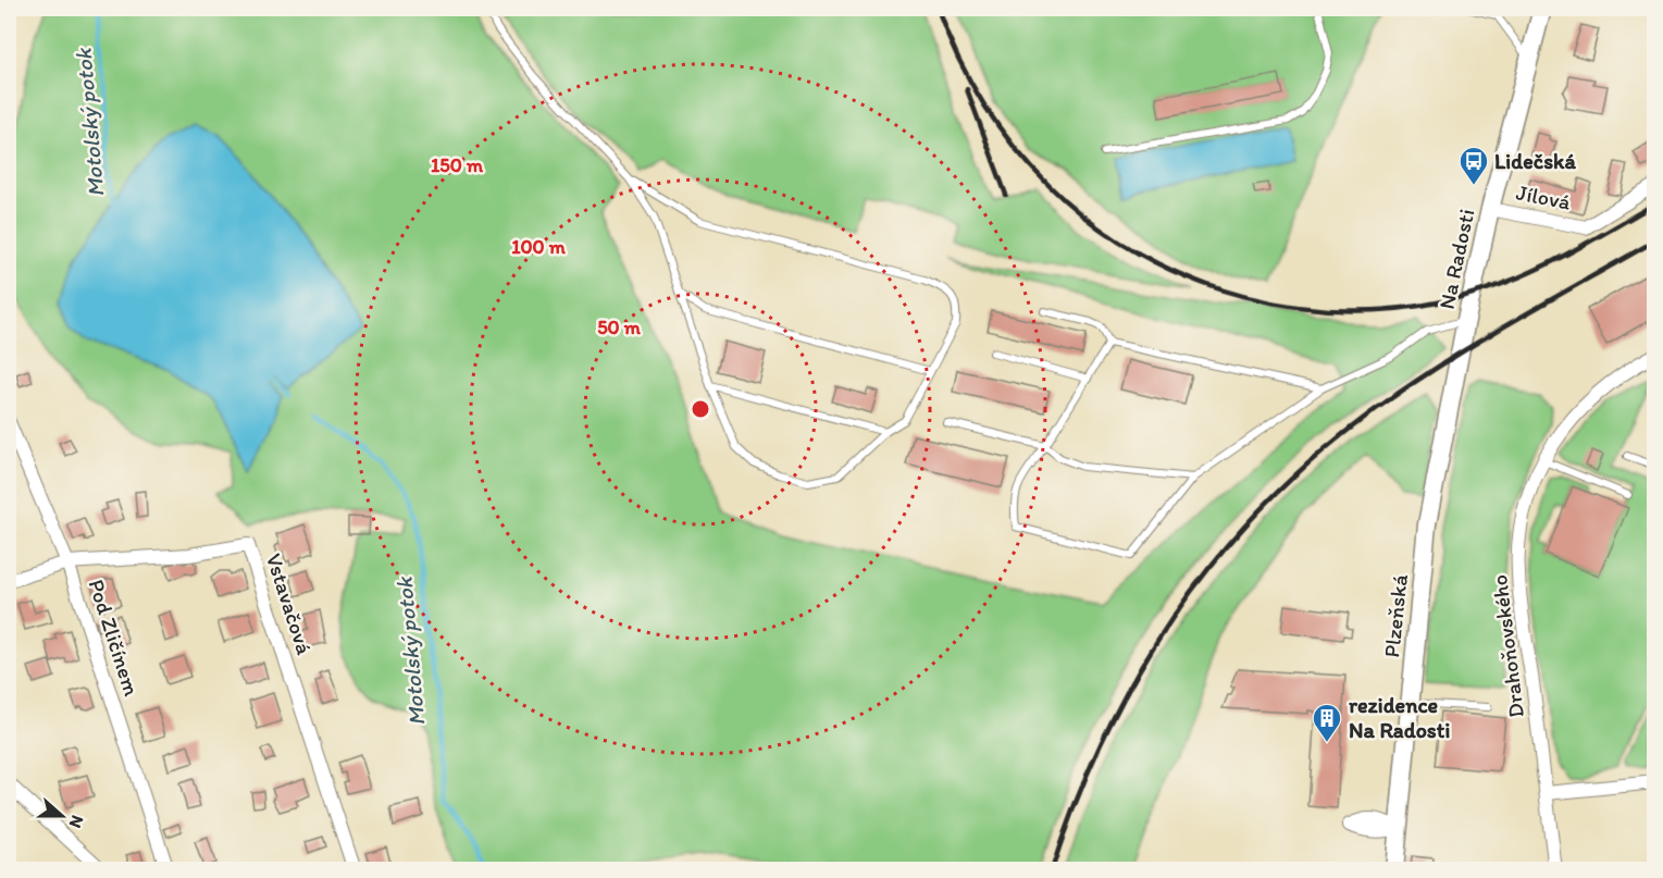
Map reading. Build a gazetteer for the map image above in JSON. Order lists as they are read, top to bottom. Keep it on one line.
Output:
{"streets":{"main road":["Na Radosti","Plzeňská"],"street":["Jílová","Vstavačová","Pod Zličínem","Drahoňovského"]},"crossings":[["Jílová","Na Radosti"],["Na Radosti","Plzeňská"],["Vstavačová","Pod Zličínem"]],"water":["Motolský potok"],"places":{"bus stop":["Lidečská"],"building":["rezidence Na Radosti"]},"north":"right","rings":["150 m","100 m","50 m"]}
